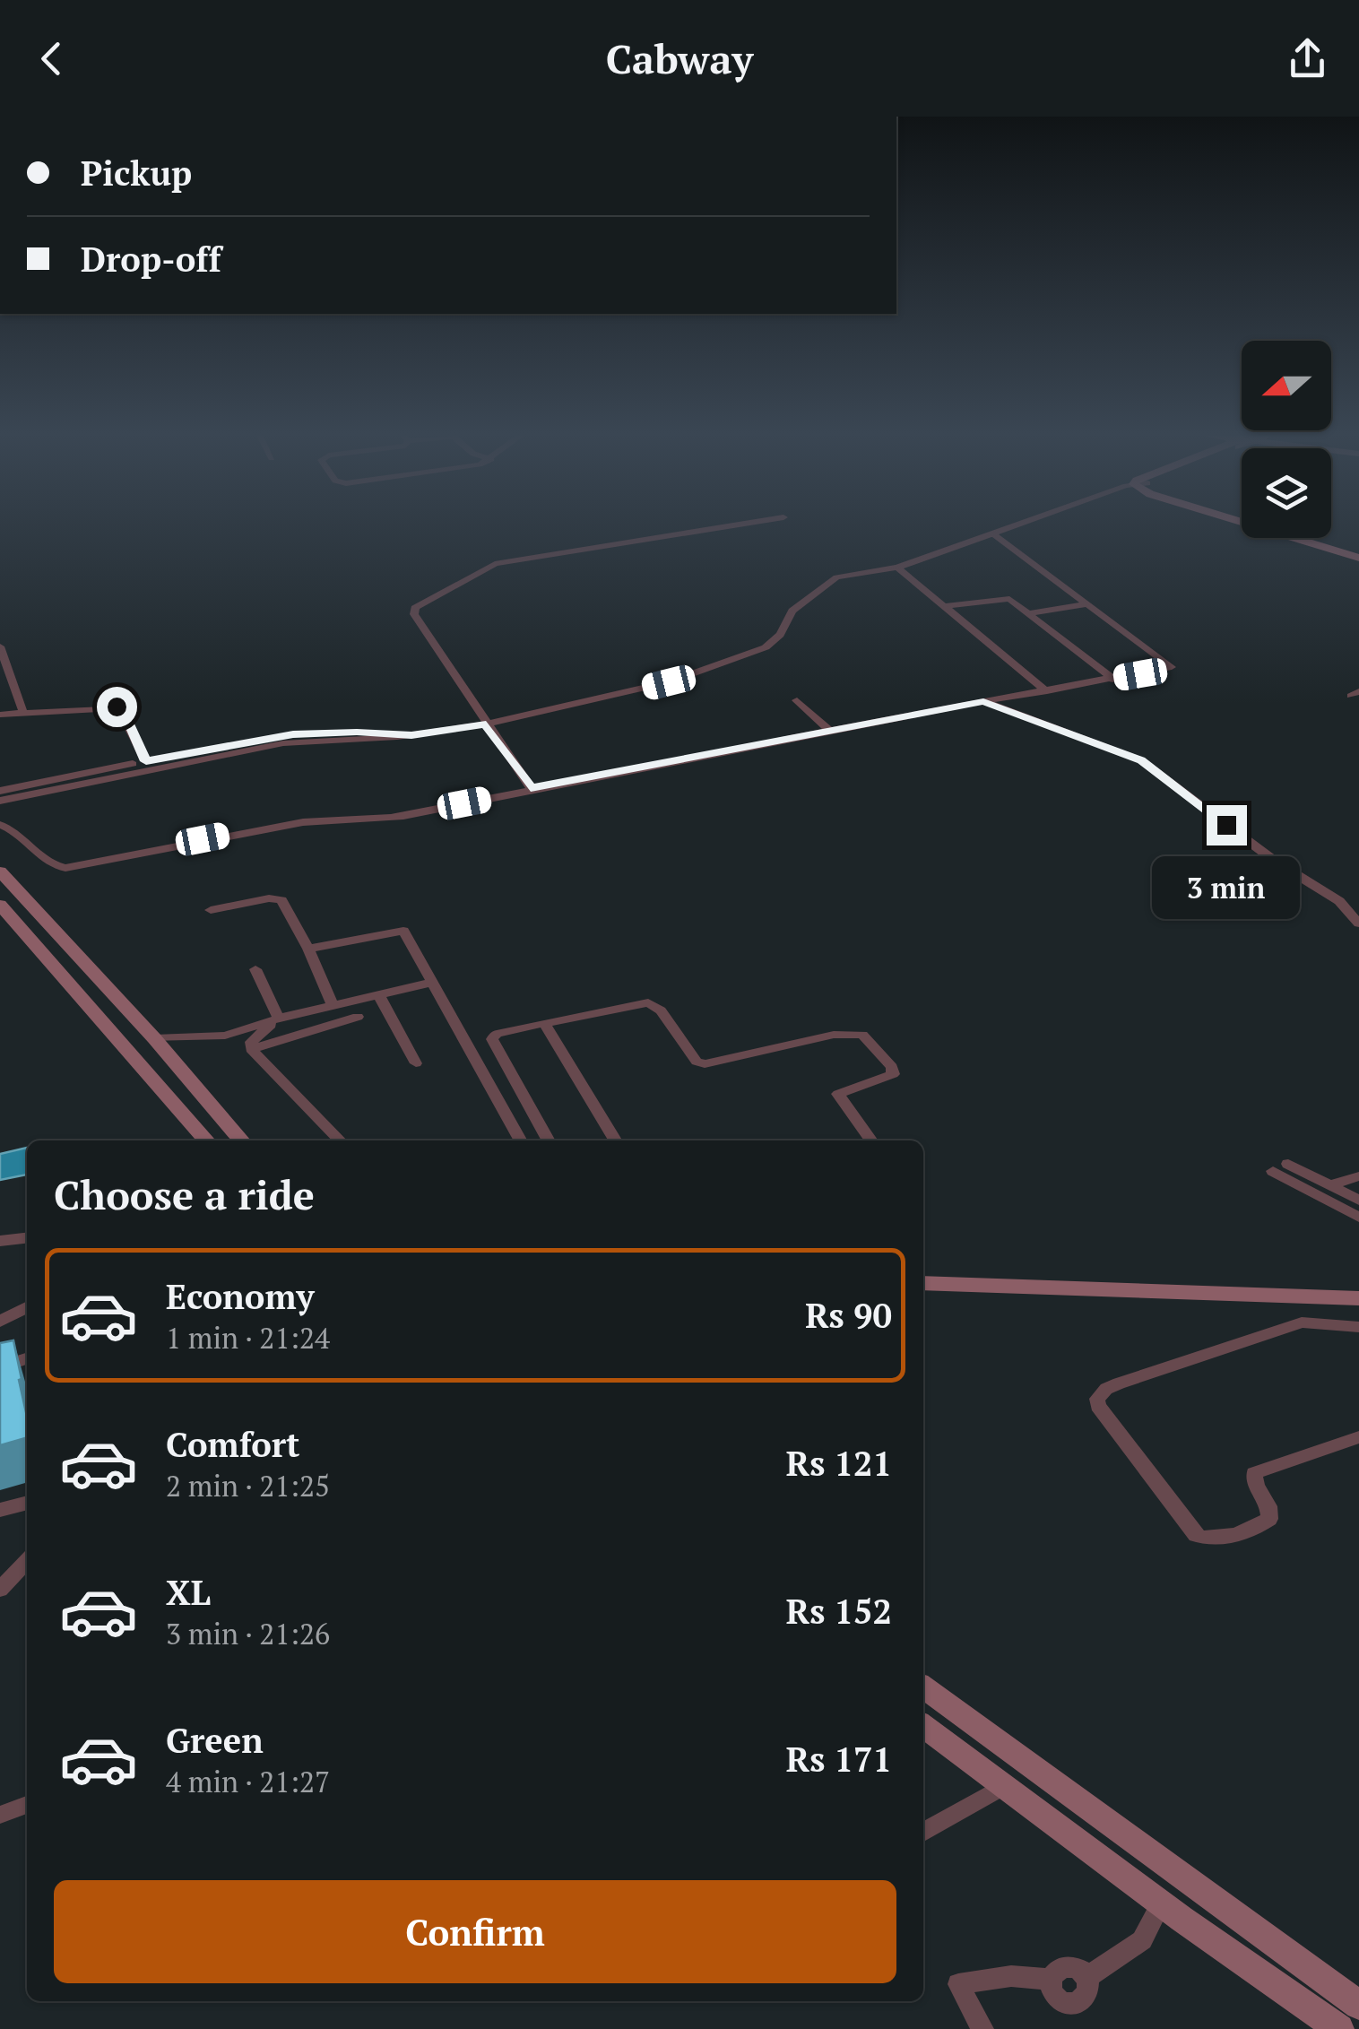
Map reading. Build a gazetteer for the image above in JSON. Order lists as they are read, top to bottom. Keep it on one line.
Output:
{"north":"left","page":{"header":"Cabway","banner":["Pickup","Drop-off"],"bubble":"3 min","heading":"Choose a ride","list":[{"name":"Economy","note":"1 min · 21:24","value":"Rs 90"},{"name":"Comfort","note":"2 min · 21:25","value":"Rs 121"},{"name":"XL","note":"3 min · 21:26","value":"Rs 152"},{"name":"Green","note":"4 min · 21:27","value":"Rs 171"}],"buttons":"Confirm"}}
